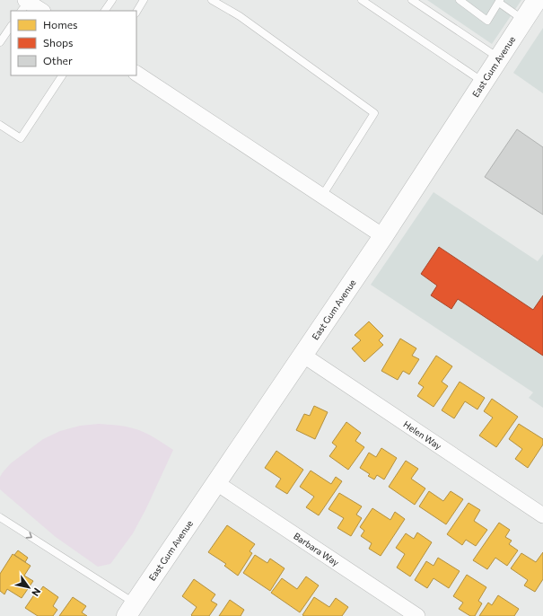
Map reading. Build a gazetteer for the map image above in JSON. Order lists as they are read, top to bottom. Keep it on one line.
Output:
{"streets":{"street":["East Gum Avenue","Helen Way","Barbara Way"]},"crossings":[["East Gum Avenue","Helen Way"],["East Gum Avenue","Barbara Way"]],"legend":["Homes","Shops","Other"],"north":"bottom right"}
